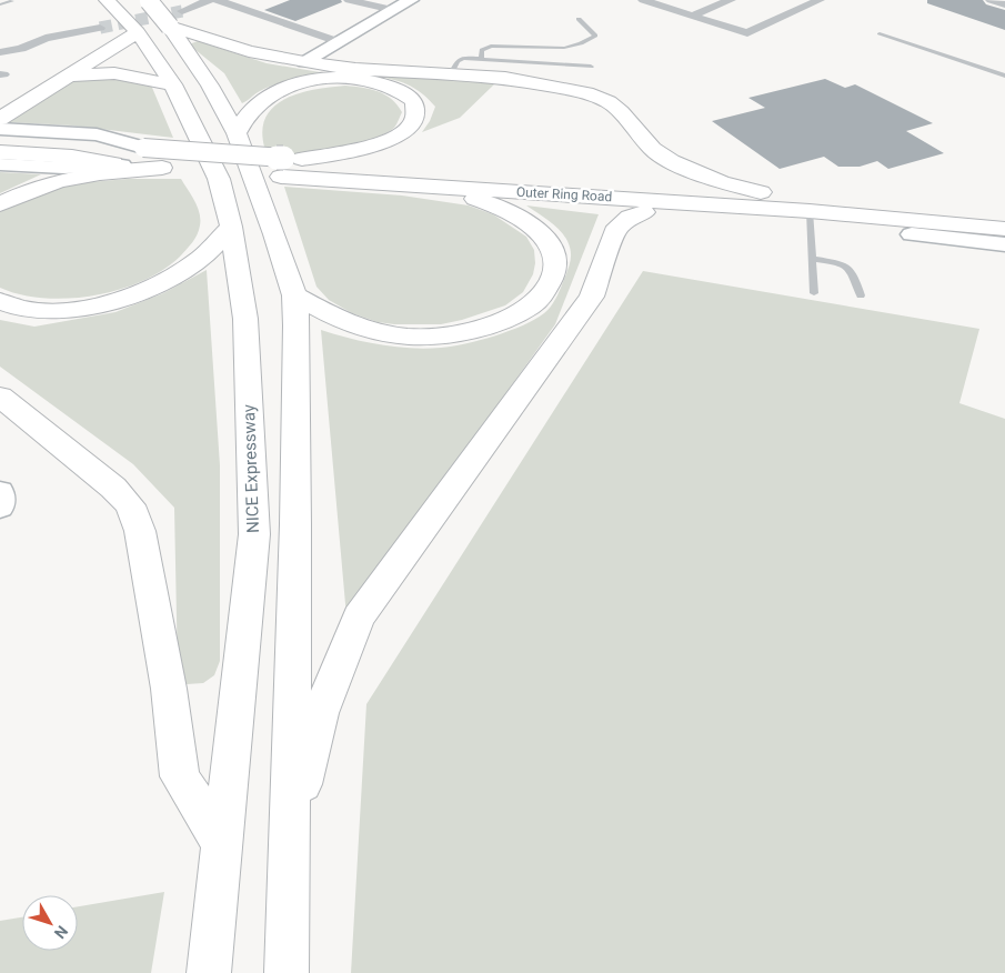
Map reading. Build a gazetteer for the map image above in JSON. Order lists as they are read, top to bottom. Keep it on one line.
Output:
{"streets":{"highway":["Outer Ring Road","NICE Expressway"]},"north":"bottom right"}
